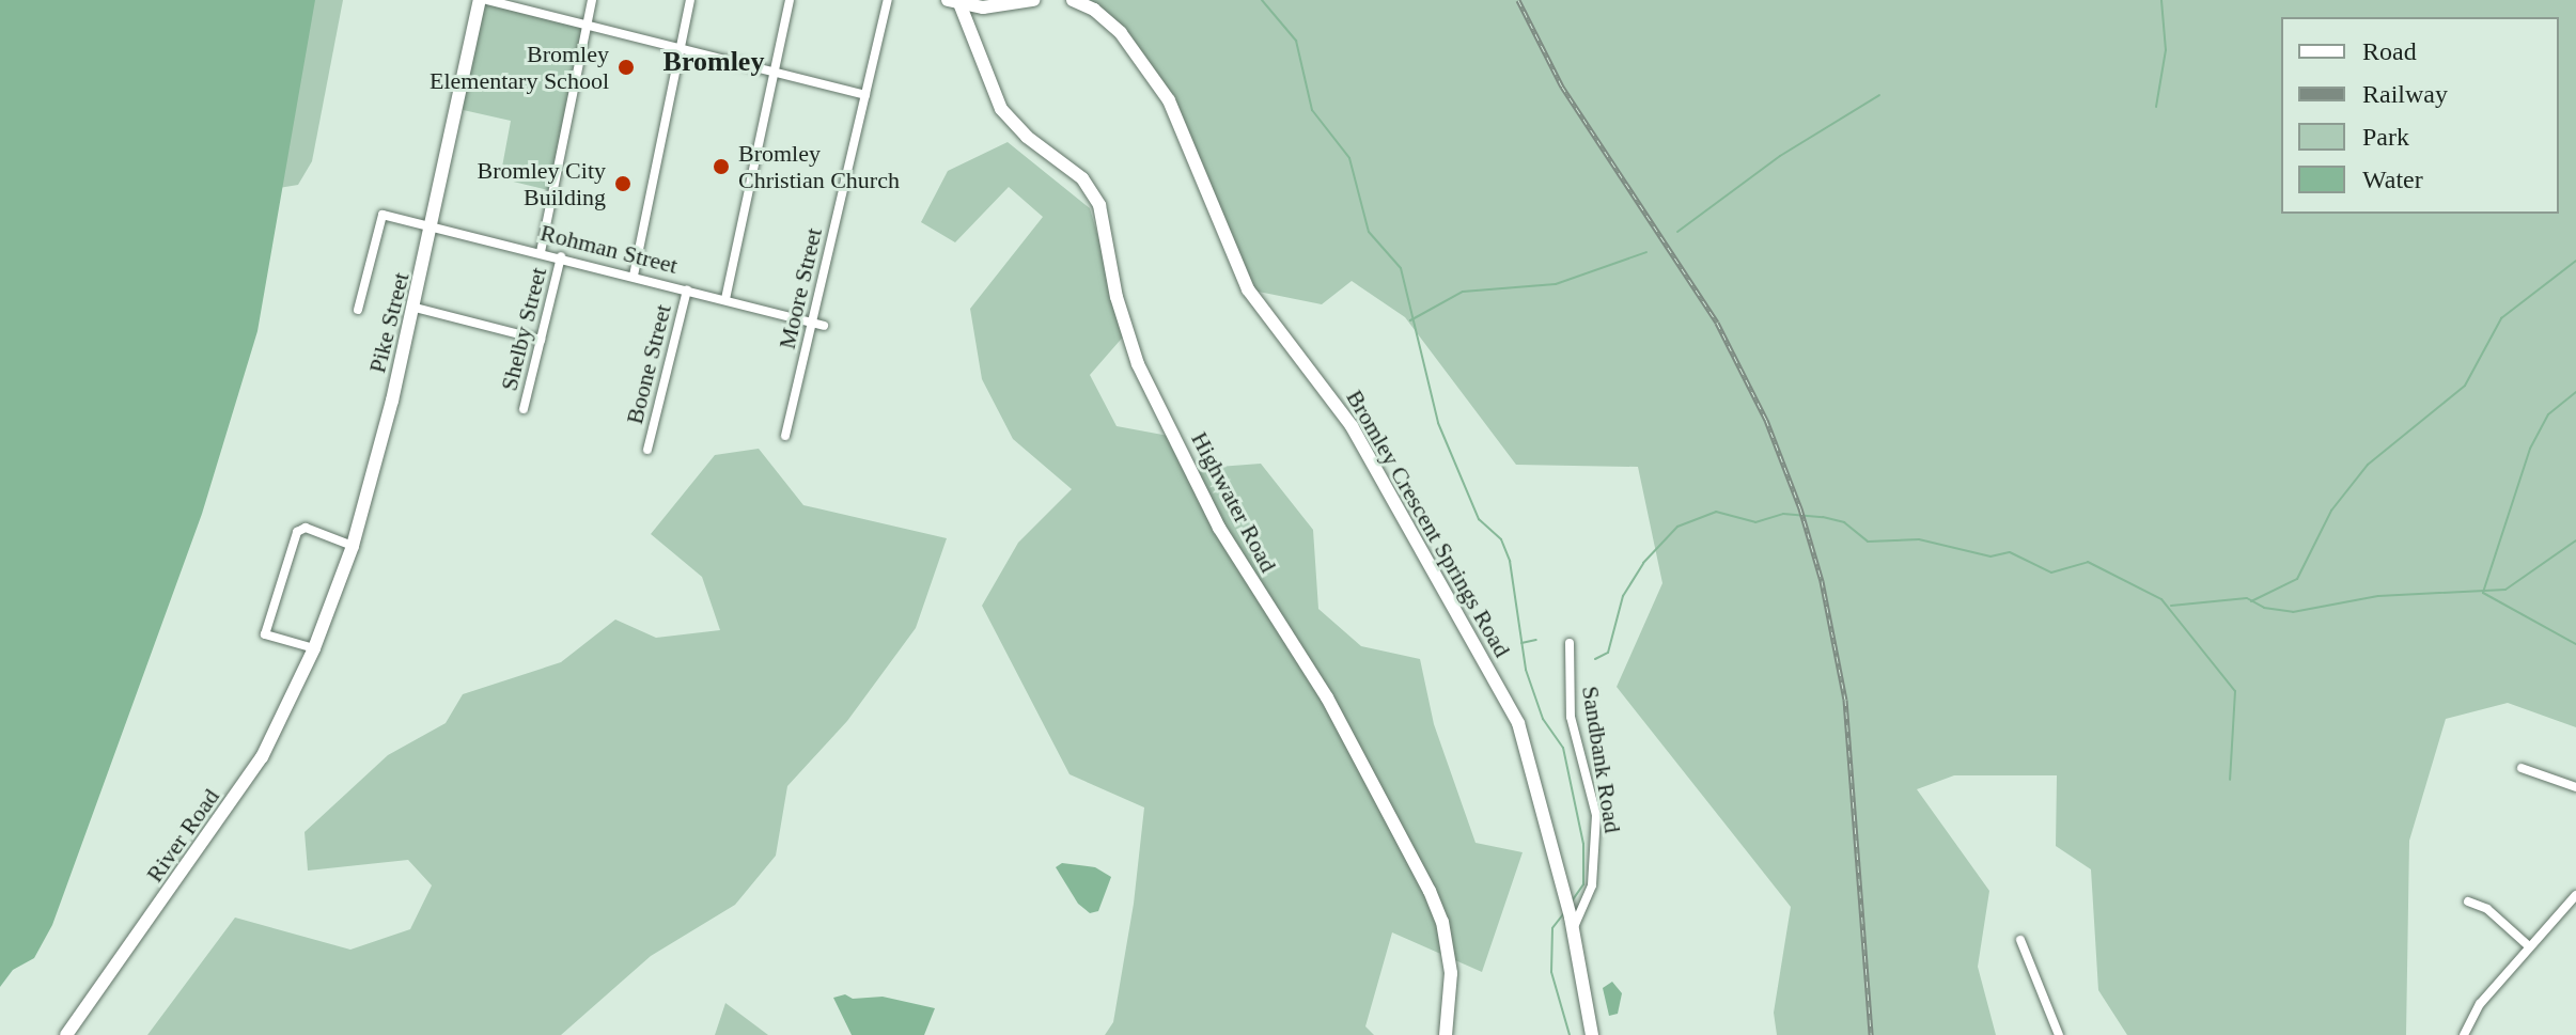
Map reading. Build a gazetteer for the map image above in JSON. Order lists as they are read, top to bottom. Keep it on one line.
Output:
{"streets":{"street":["Rohman Street","Moore Street","Pike Street","Shelby Street","Boone Street","Highwater Road","Bromley Crescent Springs Road","Sandbank Road","River Road"]},"crossings":[["Rohman Street","Moore Street"],["Rohman Street","Pike Street"],["Rohman Street","Shelby Street"],["Rohman Street","Boone Street"],["Pike Street","River Road"],["Bromley Crescent Springs Road","Sandbank Road"]],"districts":["Bromley"],"places":["Bromley Elementary School","Bromley Christian Church","Bromley City Building"],"legend":["Road","Railway","Park","Water"]}
